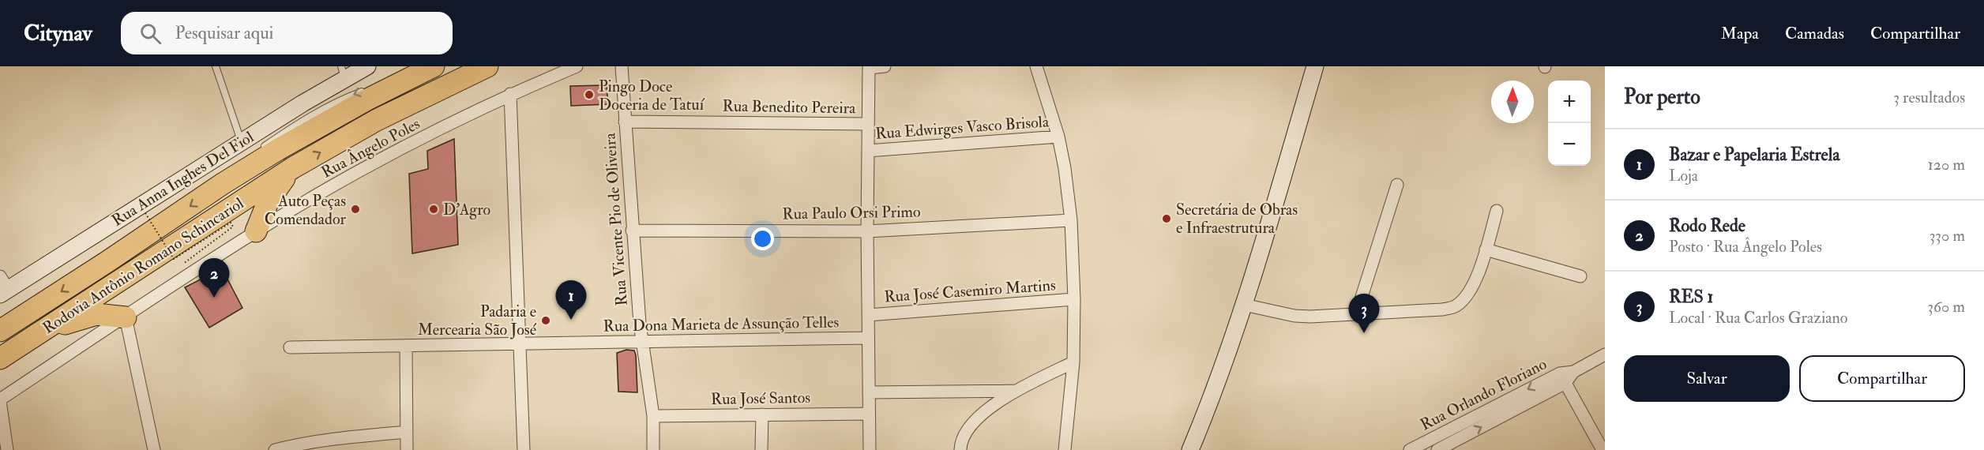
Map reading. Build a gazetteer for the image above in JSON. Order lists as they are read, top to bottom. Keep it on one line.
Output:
{"streets":{"highway":["Rodovia Antônio Romano Schincariol"],"street":["Rua Benedito Pereira","Rua Edwirges Vasco Brisola","Rua Ângelo Poles","Rua Anna Inghes Del Fiol","Rua Paulo Orsi Primo","Rua Vicente Pio de Oliveira","Rua José Casemiro Martins","Rua Dona Marieta de Assunção Telles","Rua Orlando Floriano","Rua José Santos"]},"crossings":[["Rua Benedito Pereira","Rua Vicente Pio de Oliveira"],["Rua Paulo Orsi Primo","Rua Vicente Pio de Oliveira"],["Rua Vicente Pio de Oliveira","Rua Dona Marieta de Assunção Telles"],["Rua Vicente Pio de Oliveira","Rua José Santos"]],"places":["Pingo Doce Doceria de Tatuí","Auto Peças Comendador","D'Agro","Secretária de Obras e Infraestrutura","Padaria e Mercearia São José"],"north":"top","page":{"header":"Citynav","search":"Pesquisar aqui","nav":["Mapa","Camadas","Compartilhar"],"heading":["Por perto","3 resultados"],"map_buttons":["+","−"],"list":[{"mark":"1","name":"Bazar e Papelaria Estrela","note":"Loja","value":"120 m"},{"mark":"2","name":"Rodo Rede","note":"Posto · Rua Ângelo Poles","value":"330 m"},{"mark":"3","name":"RES 1","note":"Local · Rua Carlos Graziano","value":"360 m"}],"pins":["2","1","3"],"buttons":["Salvar","Compartilhar"]}}
